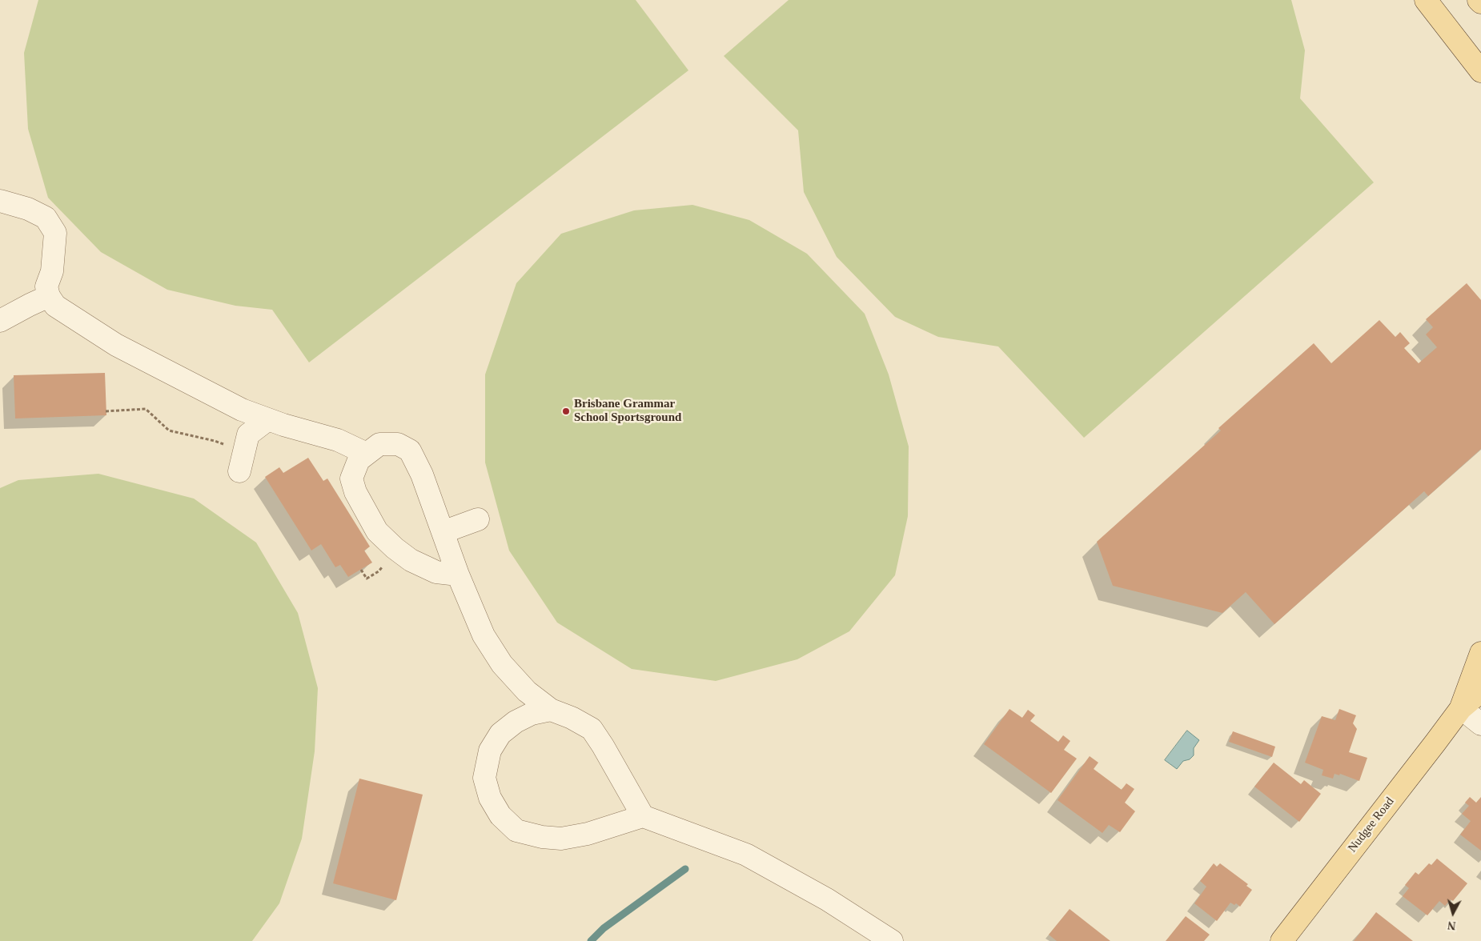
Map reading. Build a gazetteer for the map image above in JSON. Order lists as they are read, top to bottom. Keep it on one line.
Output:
{"streets":{"main road":["Nudgee Road"]},"places":["Brisbane Grammar School Sportsground"],"north":"bottom"}
